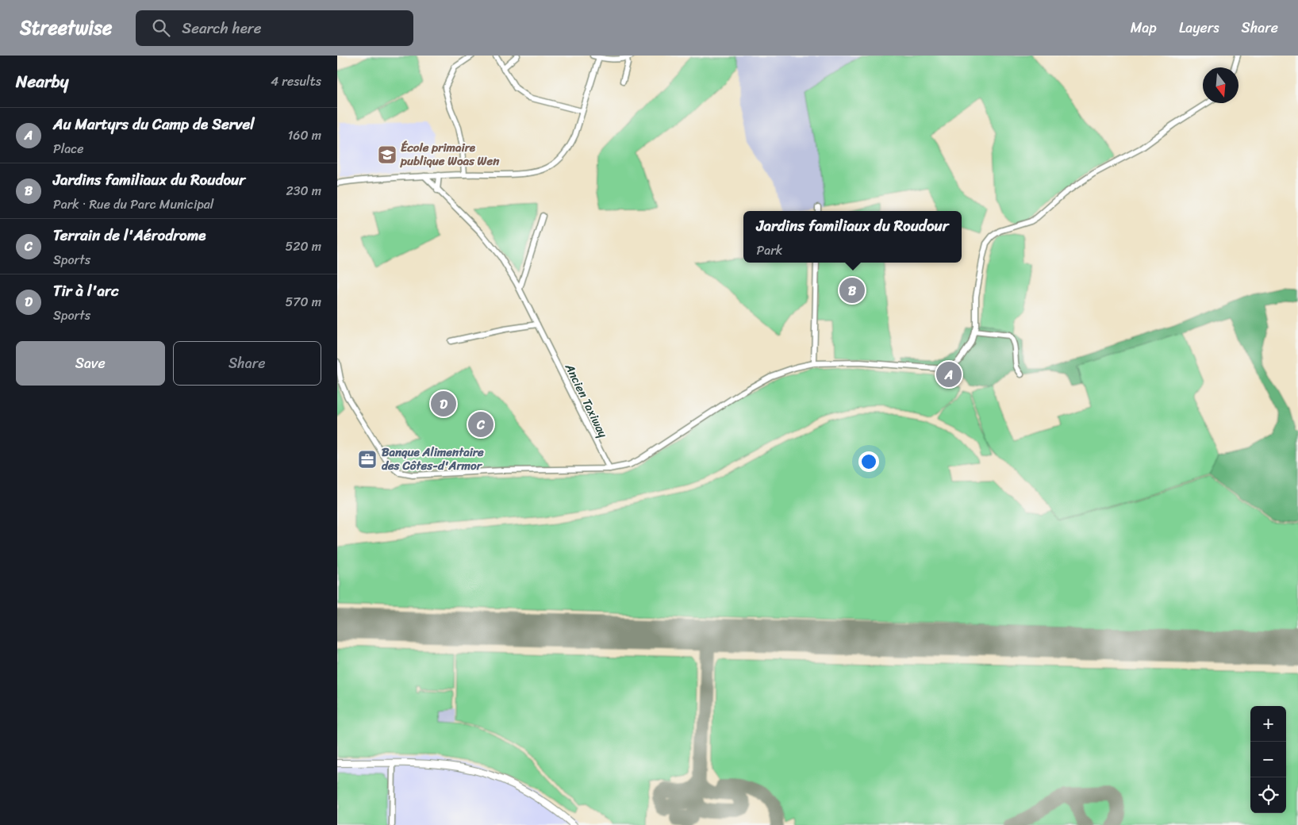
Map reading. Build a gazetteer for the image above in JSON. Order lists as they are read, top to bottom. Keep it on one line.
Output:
{"streets":{"street":["Ancien Taxiway"]},"places":{"school or university":["École primaire publique Woas Wen"],"office":["Banque Alimentaire des Côtes-d'Armor"]},"north":"bottom","page":{"header":"Streetwise","search":"Search here","nav":["Map","Layers","Share"],"heading":["Nearby","4 results"],"list":[{"mark":"A","name":"Au Martyrs du Camp de Servel","note":"Place","value":"160 m"},{"mark":"B","name":"Jardins familiaux du Roudour","note":"Park · Rue du Parc Municipal","value":"230 m"},{"mark":"C","name":"Terrain de l'Aérodrome","note":"Sports","value":"520 m"},{"mark":"D","name":"Tir à l'arc","note":"Sports","value":"570 m"}],"popup":["Jardins familiaux du Roudour","Park"],"pins":["B","A","D","C"],"buttons":["Save","Share"],"map_buttons":["+","−"]}}
